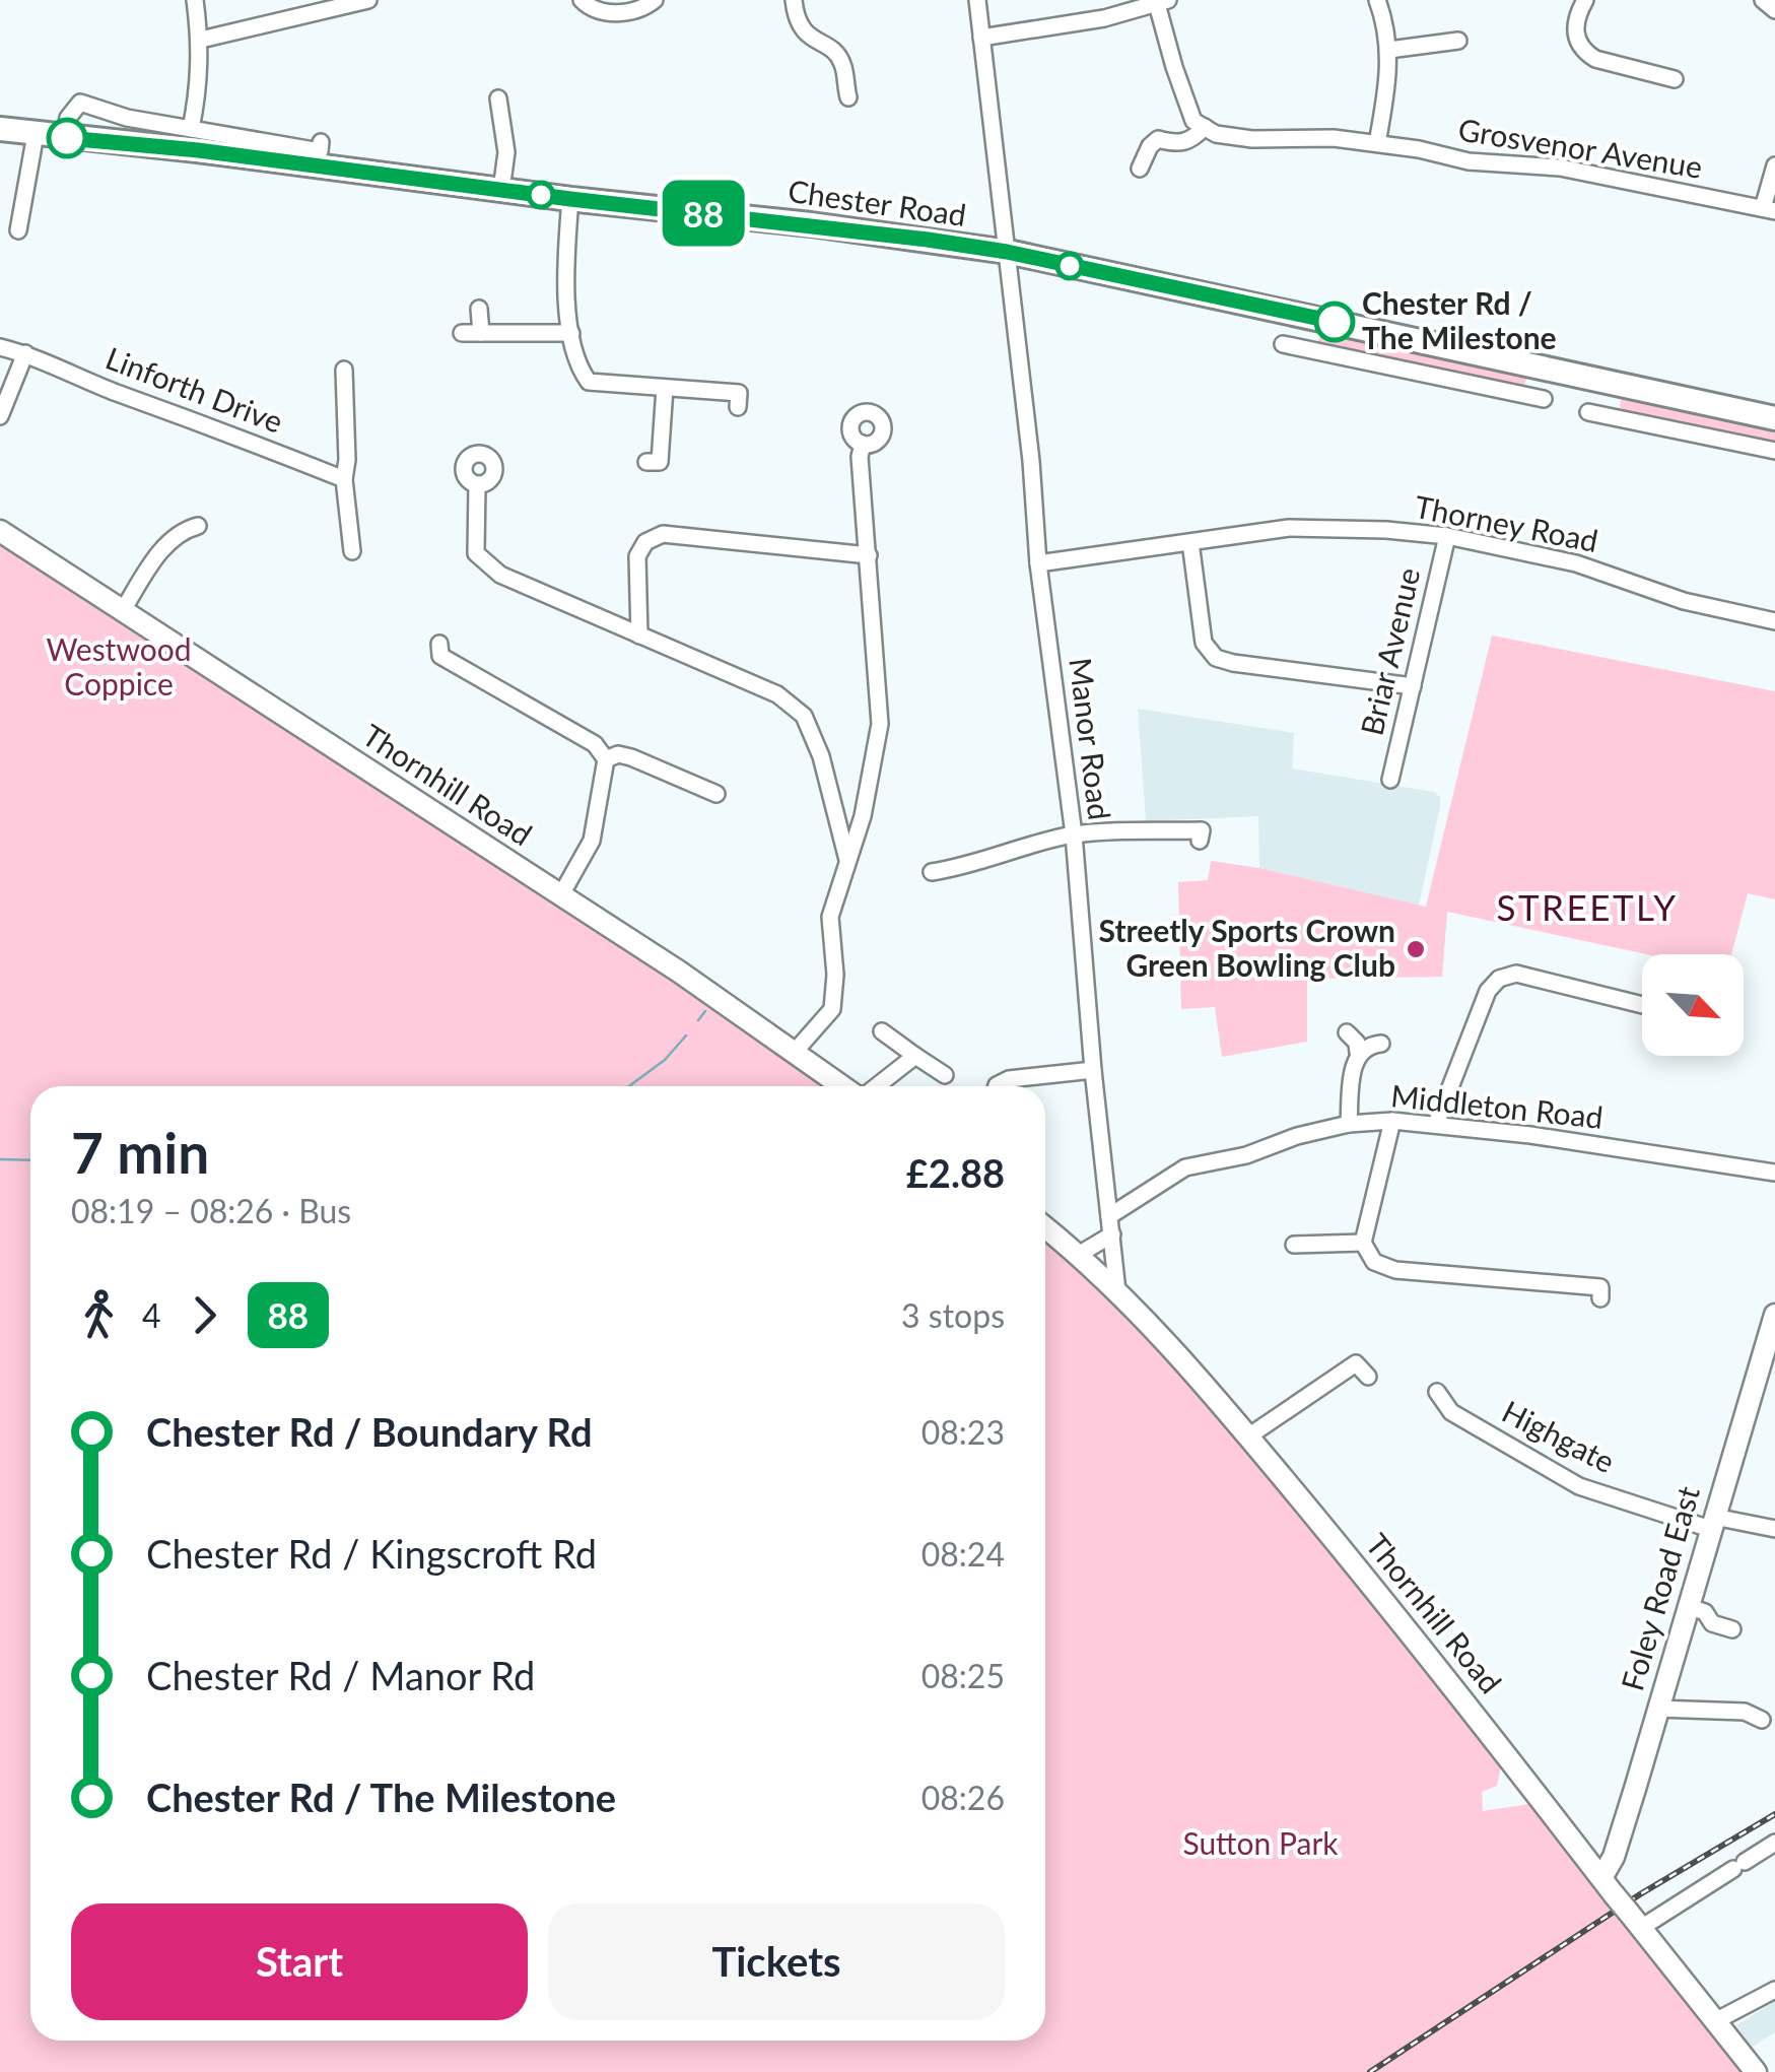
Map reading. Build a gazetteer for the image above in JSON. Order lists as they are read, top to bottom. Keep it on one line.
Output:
{"streets":{"highway":["Chester Road"],"main road":["Thornhill Road","Foley Road East"],"street":["Grosvenor Avenue","Linforth Drive","Thorney Road","Briar Avenue","Manor Road","Middleton Road","Highgate"]},"crossings":[["Chester Road","Manor Road"],["Thorney Road","Briar Avenue"],["Thorney Road","Manor Road"],["Manor Road","Thornhill Road"],["Manor Road","Middleton Road"],["Thornhill Road","Foley Road East"],["Highgate","Foley Road East"]],"districts":["STREETLY"],"parks":["Westwood Coppice","Sutton Park"],"places":["Chester Rd / The Milestone","Streetly Sports Crown Green Bowling Club"],"lines":["bus line 88"],"north":"bottom right","page":{"on_map":"88","heading":["7 min","08:19 – 08:26 · Bus","£2.88"],"legs":["4","88","3 stops"],"list":[{"name":"Chester Rd / Boundary Rd","value":"08:23"},{"name":"Chester Rd / Kingscroft Rd","value":"08:24"},{"name":"Chester Rd / Manor Rd","value":"08:25"},{"name":"Chester Rd / The Milestone","value":"08:26"}],"buttons":["Start","Tickets"]}}
